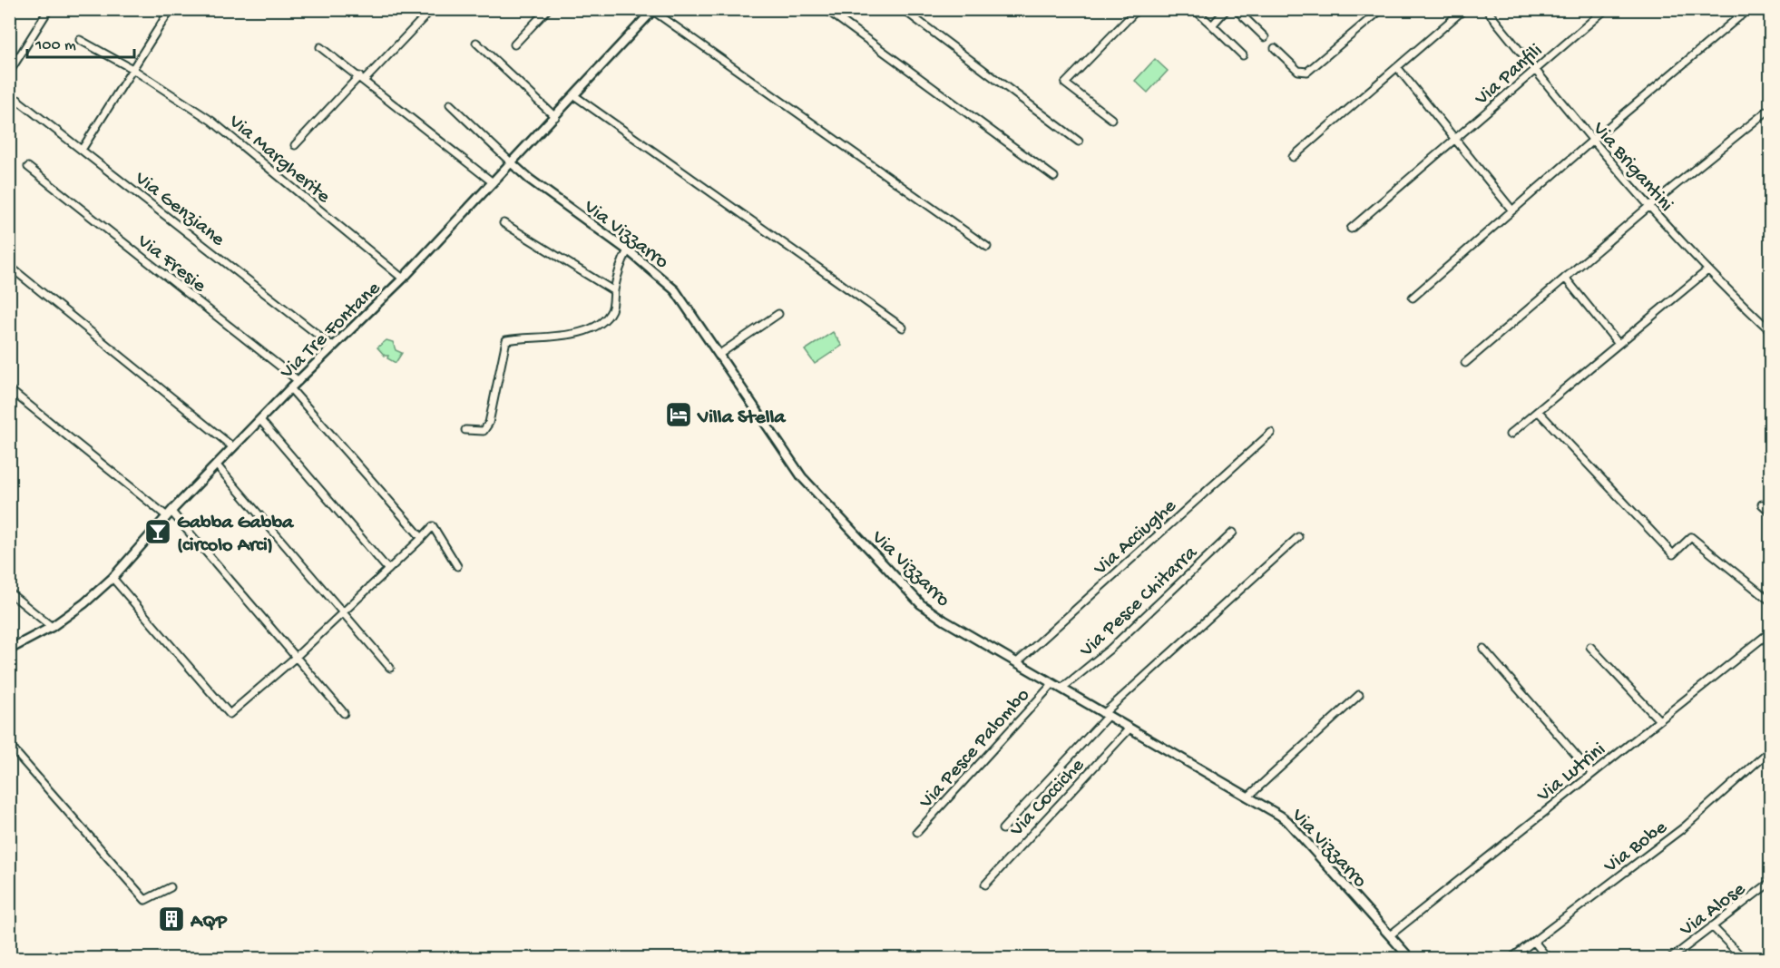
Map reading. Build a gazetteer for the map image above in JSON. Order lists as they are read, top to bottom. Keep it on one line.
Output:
{"streets":{"street":["Via Panfili","Via Margherite","Via Brigantini","Via Genziane","Via Vizzarro","Via Fresie","Via Tre Fontane","Via Acciughe","Via Pesce Chitarra","Via Pesce Palombo","Via Lutrini","Via Cocciche","Via Bobe","Via Alose"]},"crossings":[["Via Panfili","Via Brigantini"],["Via Margherite","Via Tre Fontane"],["Via Genziane","Via Tre Fontane"],["Via Vizzarro","Via Tre Fontane"],["Via Vizzarro","Via Acciughe"],["Via Vizzarro","Via Pesce Chitarra"],["Via Vizzarro","Via Pesce Palombo"],["Via Vizzarro","Via Lutrini"],["Via Vizzarro","Via Cocciche"],["Via Fresie","Via Tre Fontane"]],"places":{"hotel":["Villa Stella"],"bar":["Gabba Gabba (circolo Arci)"],"building":["AQP"]},"scale_bar":"100 m"}
